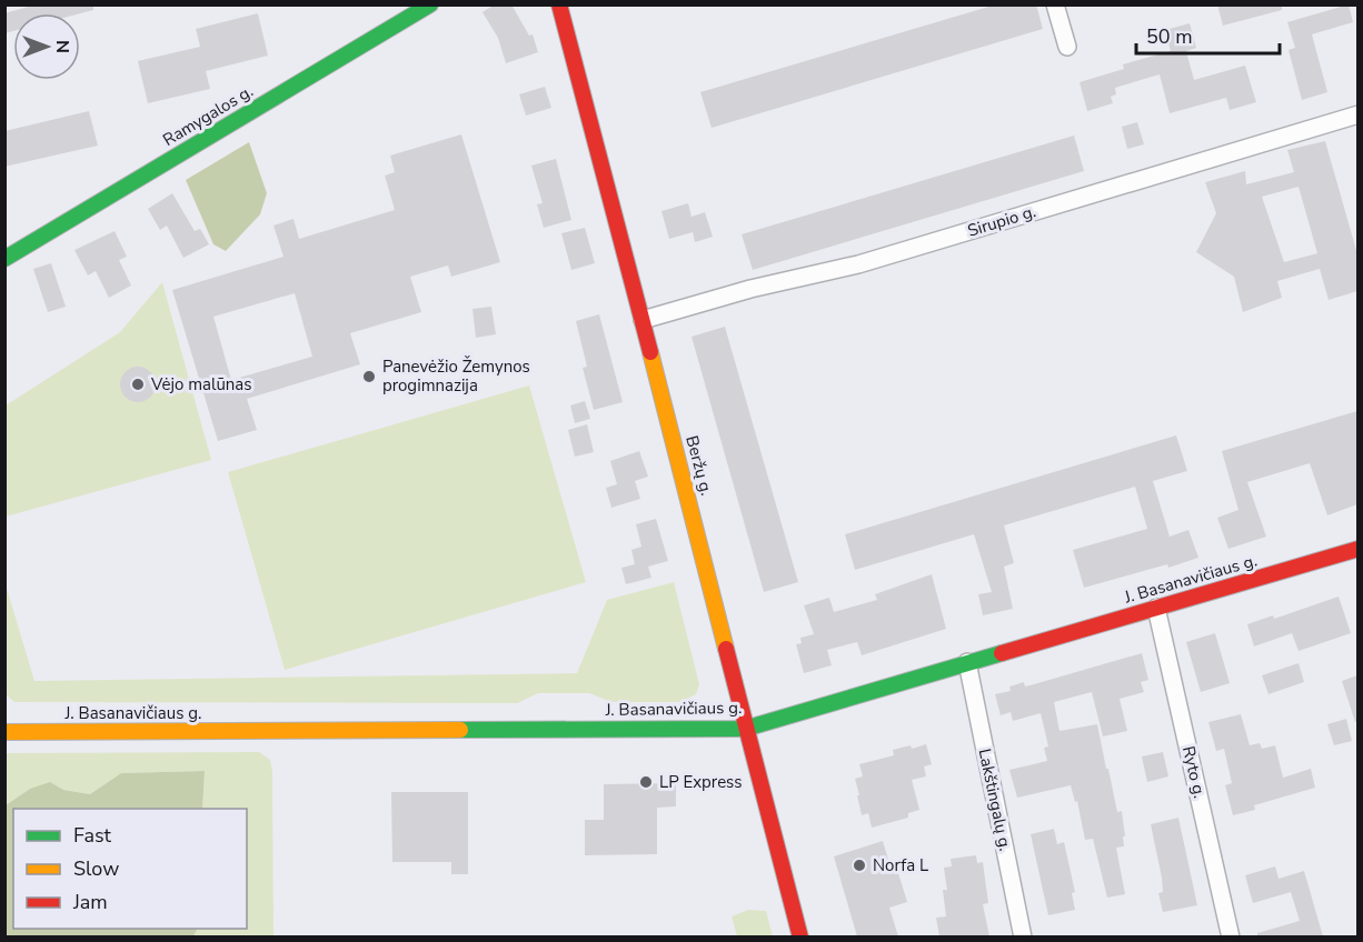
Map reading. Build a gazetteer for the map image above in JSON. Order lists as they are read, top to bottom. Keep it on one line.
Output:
{"streets":{"main road":["Ramygalos g.","Beržų g.","J. Basanavičiaus g."],"street":["Sirupio g.","Ryto g.","Lakštingalų g."]},"crossings":[["Sirupio g.","Beržų g."],["Beržų g.","J. Basanavičiaus g."],["J. Basanavičiaus g.","Ryto g."],["J. Basanavičiaus g.","Lakštingalų g."]],"places":["Panevėžio Žemynos progimnazija","Vėjo malūnas","LP Express","Norfa L"],"legend":["Fast","Slow","Jam"],"scale_bar":"50 m","north":"right"}
